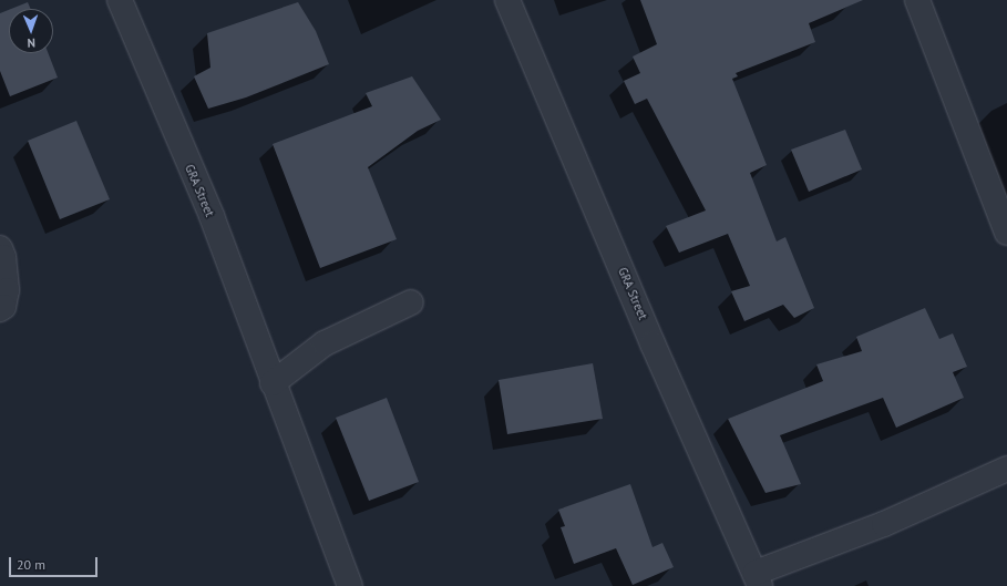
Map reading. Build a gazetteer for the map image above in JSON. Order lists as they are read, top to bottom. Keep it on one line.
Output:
{"streets":{"street":["GRA Street"]},"scale_bar":"20 m","north":"bottom"}
